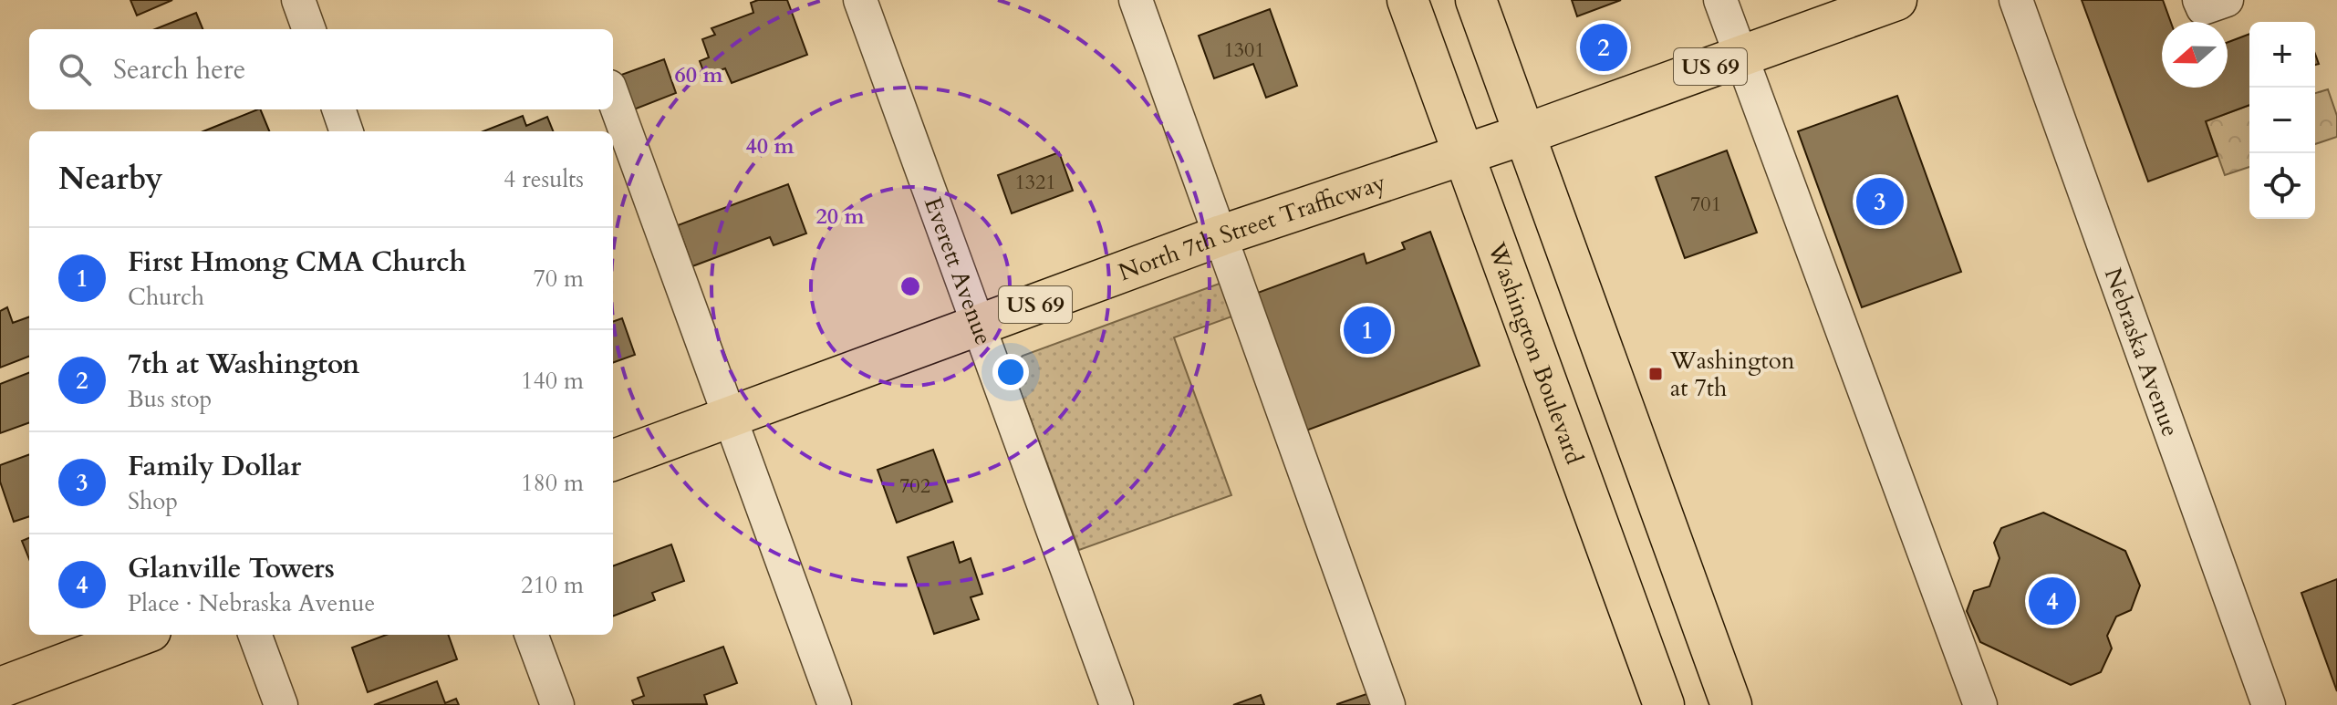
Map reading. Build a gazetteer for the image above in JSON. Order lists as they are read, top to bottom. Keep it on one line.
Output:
{"streets":{"main road":["US 69","North 7th Street Trafficway","Washington Boulevard"],"street":["Everett Avenue","Nebraska Avenue"]},"crossings":[["North 7th Street Trafficway","Everett Avenue"],["North 7th Street Trafficway","Washington Boulevard"]],"places":{"transit":["Washington at 7th"]},"house_numbers":["1301","1321","701","702"],"north":"left","page":{"pins":["2","3","1","4"],"map_buttons":["+","−"],"search":"Search here","heading":["Nearby","4 results"],"list":[{"mark":"1","name":"First Hmong CMA Church","note":"Church","value":"70 m"},{"mark":"2","name":"7th at Washington","note":"Bus stop","value":"140 m"},{"mark":"3","name":"Family Dollar","note":"Shop","value":"180 m"},{"mark":"4","name":"Glanville Towers","note":"Place · Nebraska Avenue","value":"210 m"}]},"rings":["60 m","40 m","20 m"]}
